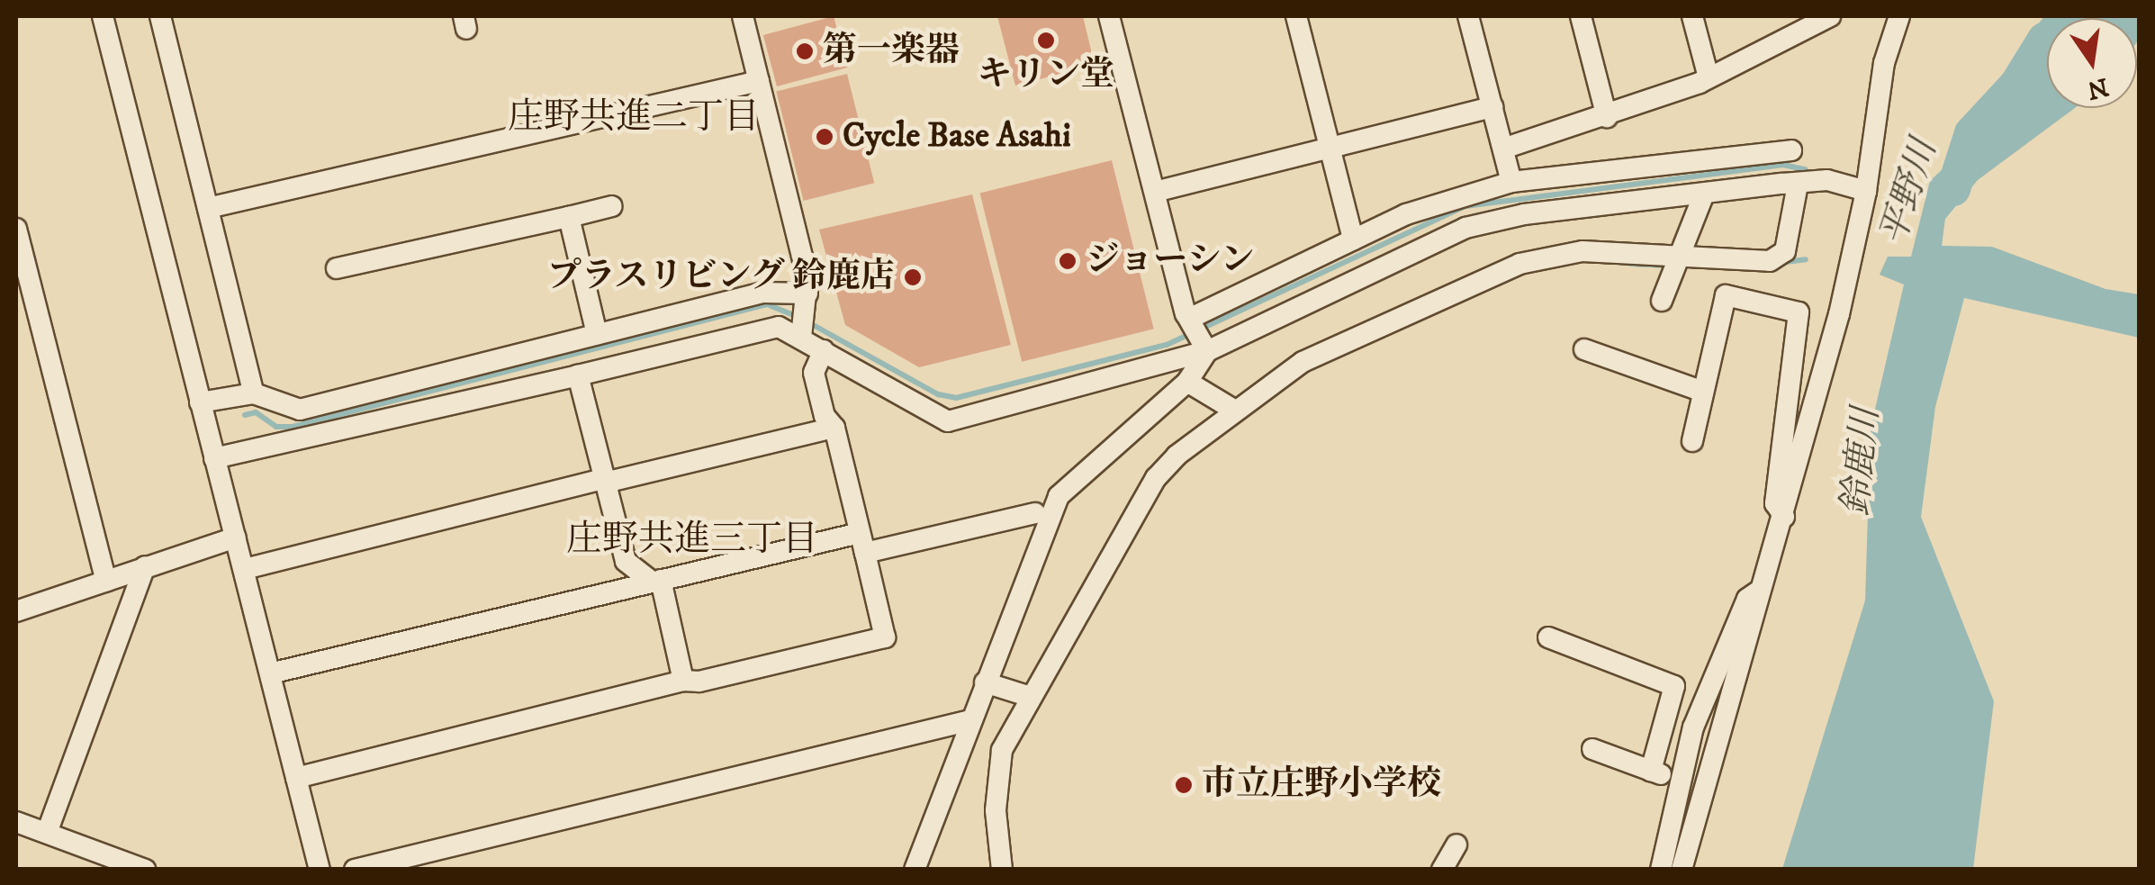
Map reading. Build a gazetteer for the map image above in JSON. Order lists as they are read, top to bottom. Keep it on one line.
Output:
{"districts":["庄野共進二丁目","庄野共進三丁目"],"water":["平野川","鈴鹿川"],"places":["キリン堂","第一楽器","Cycle Base Asahi","ジョーシン","プラスリビング 鈴鹿店","市立庄野小学校"],"north":"bottom"}
